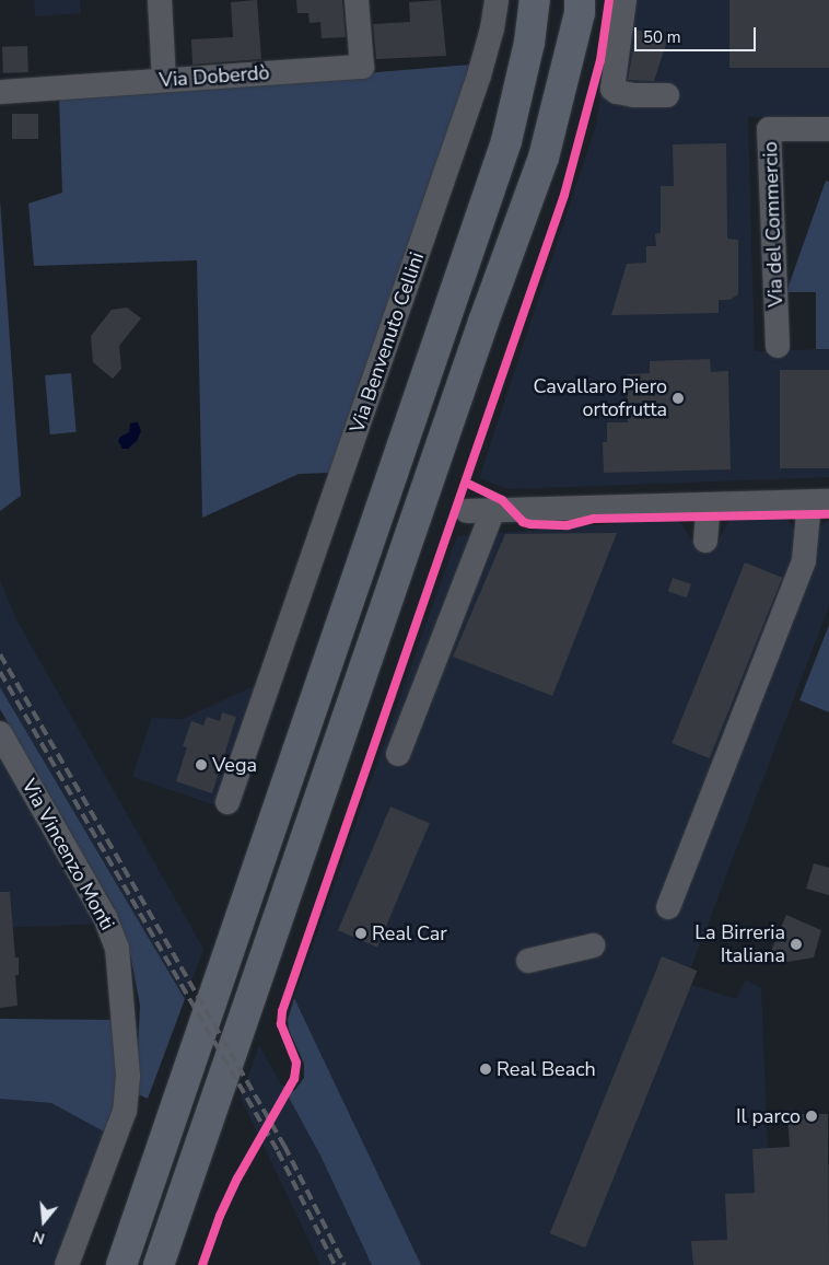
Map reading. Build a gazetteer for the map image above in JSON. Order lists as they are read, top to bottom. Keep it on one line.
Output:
{"streets":{"street":["Via Doberdò","Via del Commercio","Via Benvenuto Cellini","Via Vincenzo Monti"]},"places":["Cavallaro Piero ortofrutta","Vega","Real Car","La Birreria Italiana","Real Beach","Il parco"],"scale_bar":"50 m","north":"bottom"}
